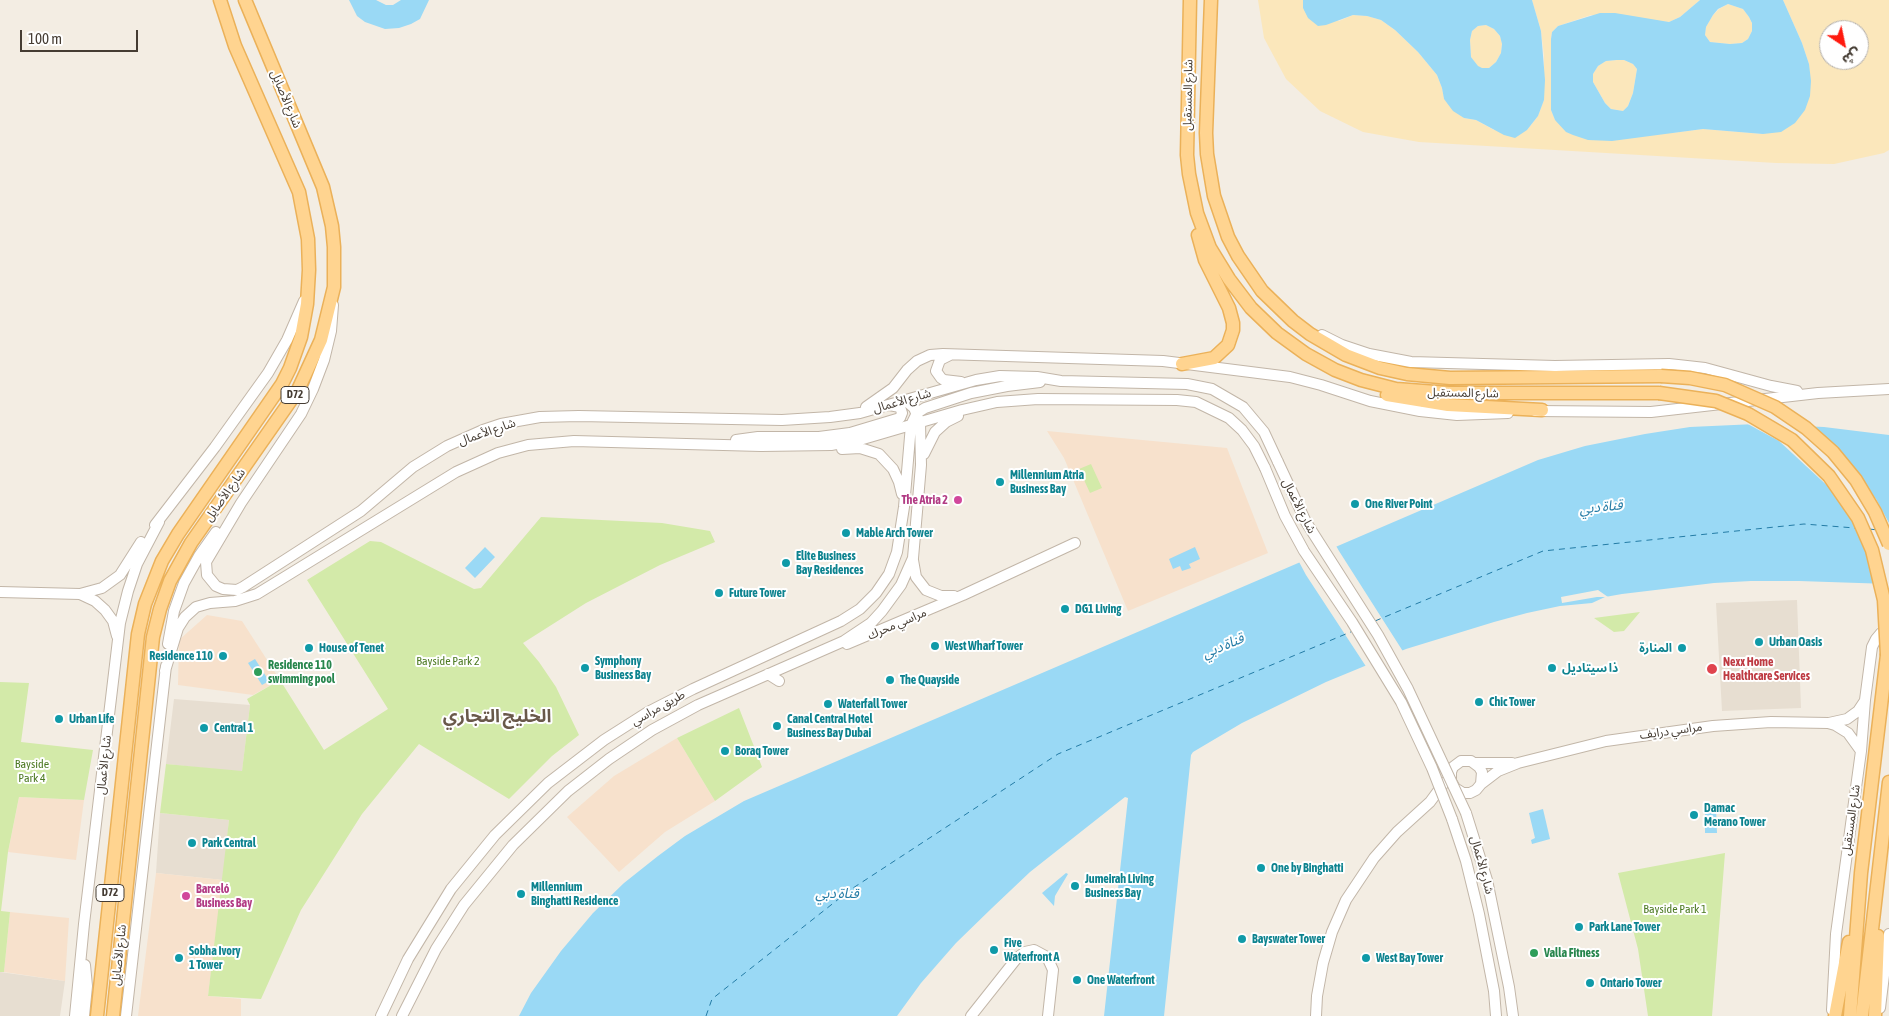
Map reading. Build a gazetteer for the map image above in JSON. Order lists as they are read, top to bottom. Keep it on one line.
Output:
{"streets":{"main road":["شارع المستقبل","شارع الأصايل","D72"],"street":["شارع الأعمال","مراسي محرك","طريق مراسي","مراسي درايف"]},"crossings":[["شارع المستقبل","مراسي درايف"],["شارع الأصايل","شارع الأعمال"],["شارع الأعمال","طريق مراسي"],["مراسي محرك","طريق مراسي"]],"districts":["الخليج التجاري"],"water":["قناة دبي"],"parks":["Bayside Park 2","Bayside Park 4","Bayside Park 1"],"places":["Millennium Atria Business Bay","The Atria 2","One River Point","Mable Arch Tower","Elite Business Bay Residences","Future Tower","DG1 Living","Urban Oasis","West Wharf Tower","House of Tenet","المنارة","Residence 110","Symphony Business Bay","ذا سيتاديل","Nexx Home Healthcare Services","Residence 110 swimming pool","The Quayside","Chic Tower","Waterfall Tower","Urban Life","Canal Central Hotel Business Bay Dubai","Central 1","Boraq Tower","Damac Merano Tower","Park Central","One by Binghatti","Jumeirah Living Business Bay","Millennium Binghatti Residence","Barceló Business Bay","Park Lane Tower","Bayswater Tower","Five Waterfront A","Valla Fitness","Sobha Ivory 1 Tower","West Bay Tower","One Waterfront","Ontario Tower"],"scale_bar":"100 m","north":"bottom right"}
